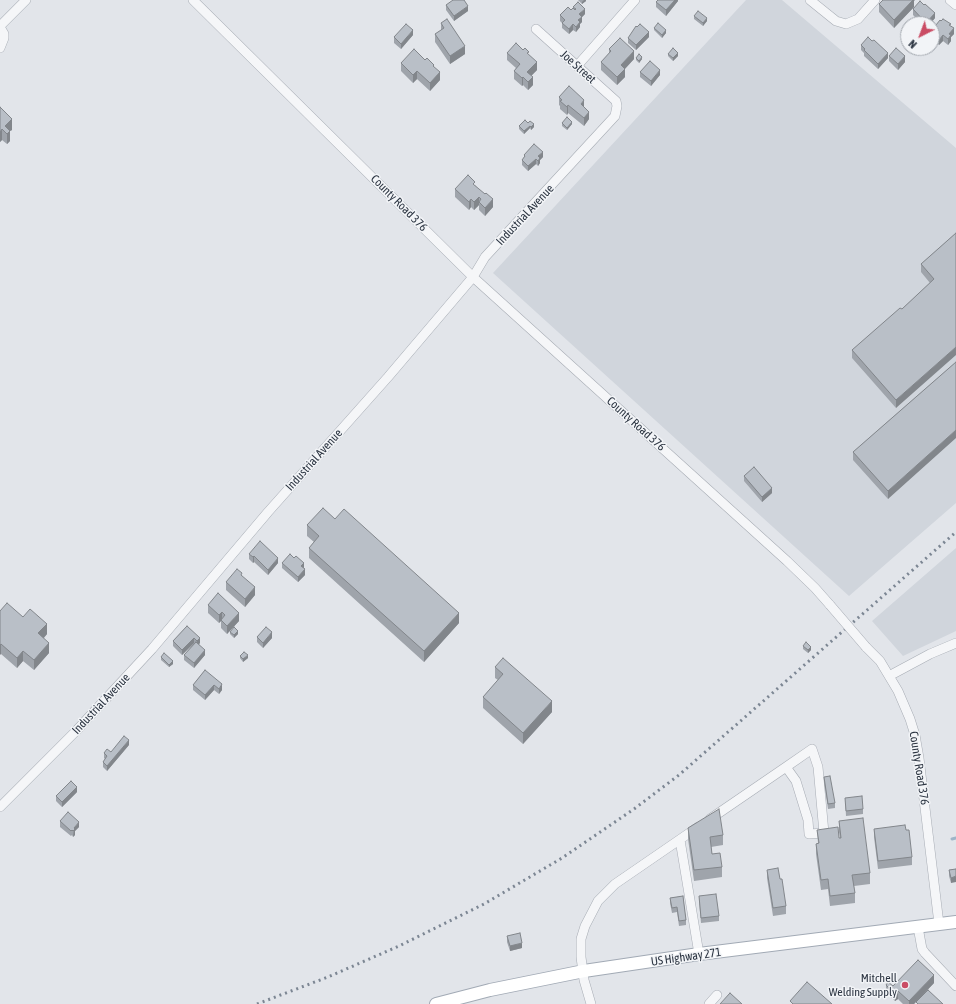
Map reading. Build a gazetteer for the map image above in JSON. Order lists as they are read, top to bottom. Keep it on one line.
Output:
{"streets":{"main road":["US Highway 271"],"street":["Joe Street","County Road 376","Industrial Avenue"]},"crossings":[["Joe Street","Industrial Avenue"],["County Road 376","Industrial Avenue"],["County Road 376","US Highway 271"]],"places":["Mitchell Welding Supply"],"north":"bottom left"}
